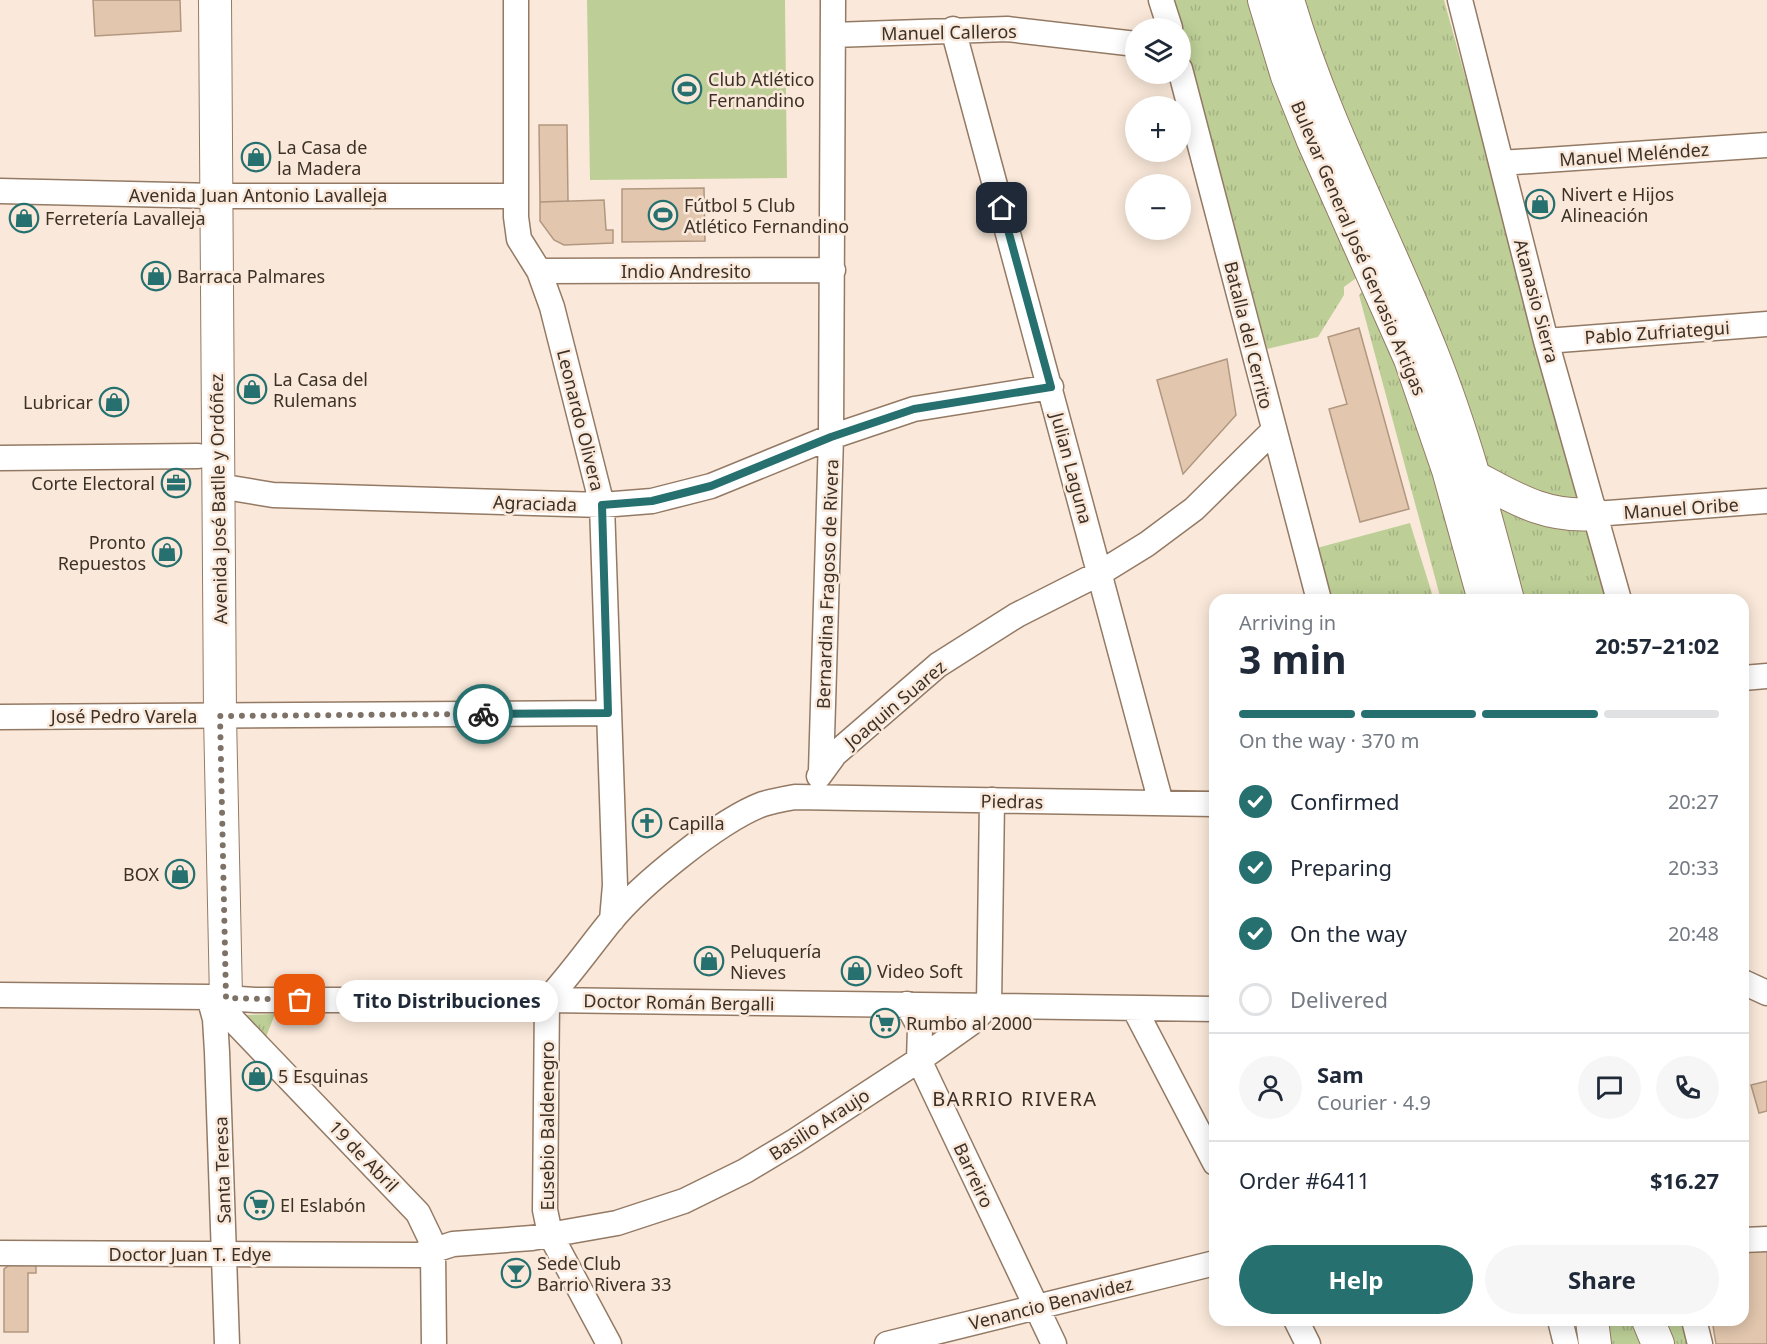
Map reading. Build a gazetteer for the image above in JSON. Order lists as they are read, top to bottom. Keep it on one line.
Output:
{"streets":{"main road":["Bulevar General José Gervasio Artigas","Avenida José Batlle y Ordóñez"],"street":["Manuel Calleros","Manuel Meléndez","Avenida Juan Antonio Lavalleja","Indio Andresito","Atanasio Sierra","Pablo Zufriategui","Batalla del Cerrito","Leonardo Olivera","Julian Laguna","Agraciada","Manuel Oribe","Bernardina Fragoso de Rivera","Joaquin Suarez","José Pedro Varela","Piedras","Doctor Román Bergalli","Basilio Araujo","Eusebio Baldenegro","19 de Abril","Santa Teresa","Barreiro","Doctor Juan T. Edye","Venancio Benavidez"]},"crossings":[["Manuel Calleros","Julian Laguna"],["Manuel Calleros","Bernardina Fragoso de Rivera"],["Manuel Meléndez","Atanasio Sierra"],["Avenida Juan Antonio Lavalleja","Leonardo Olivera"],["Avenida Juan Antonio Lavalleja","Avenida José Batlle y Ordóñez"],["Indio Andresito","Leonardo Olivera"],["Indio Andresito","Bernardina Fragoso de Rivera"],["Atanasio Sierra","Pablo Zufriategui"],["Atanasio Sierra","Manuel Oribe"],["Batalla del Cerrito","Joaquin Suarez"],["Leonardo Olivera","Agraciada"],["Leonardo Olivera","José Pedro Varela"],["Julian Laguna","Agraciada"],["Julian Laguna","Joaquin Suarez"],["Julian Laguna","Piedras"],["Avenida José Batlle y Ordóñez","Agraciada"],["Avenida José Batlle y Ordóñez","José Pedro Varela"],["Avenida José Batlle y Ordóñez","Doctor Román Bergalli"],["Avenida José Batlle y Ordóñez","19 de Abril"],["Avenida José Batlle y Ordóñez","Santa Teresa"],["Agraciada","Bernardina Fragoso de Rivera"],["Bernardina Fragoso de Rivera","Joaquin Suarez"],["Joaquin Suarez","Piedras"],["Doctor Román Bergalli","Basilio Araujo"],["Doctor Román Bergalli","Eusebio Baldenegro"],["Doctor Román Bergalli","19 de Abril"],["Doctor Román Bergalli","Santa Teresa"],["Doctor Román Bergalli","Barreiro"],["Basilio Araujo","Eusebio Baldenegro"],["Basilio Araujo","19 de Abril"],["Basilio Araujo","Barreiro"],["Basilio Araujo","Doctor Juan T. Edye"],["19 de Abril","Santa Teresa"],["19 de Abril","Doctor Juan T. Edye"],["Santa Teresa","Doctor Juan T. Edye"],["Barreiro","Venancio Benavidez"]],"districts":["BARRIO RIVERA"],"places":{"sports":["Club Atlético Fernandino","Fútbol 5 Club Atlético Fernandino"],"shop":["La Casa de la Madera","Nivert e Hijos Alineación","Ferretería Lavalleja","Barraca Palmares","La Casa del Rulemans","Lubricar","Pronto Repuestos","BOX","Peluquería Nieves","Video Soft","5 Esquinas"],"office":["Corte Electoral"],"church":["Capilla"],"other":["Tito Distribuciones"],"supermarket":["Rumbo al 2000","El Eslabón"],"bar":["Sede Club Barrio Rivera 33"]},"page":{"map_buttons":["+","−"],"heading":["3 min","Arriving in","20:57–21:02"],"panel":["Sam","Courier · 4.9","Order #6411","$16.27"],"bar":"On the way · 370 m","list":[["Confirmed","20:27"],["Preparing","20:33"],["On the way","20:48"],"Delivered"],"bubble":"Tito Distribuciones","buttons":["Help","Share"]}}
